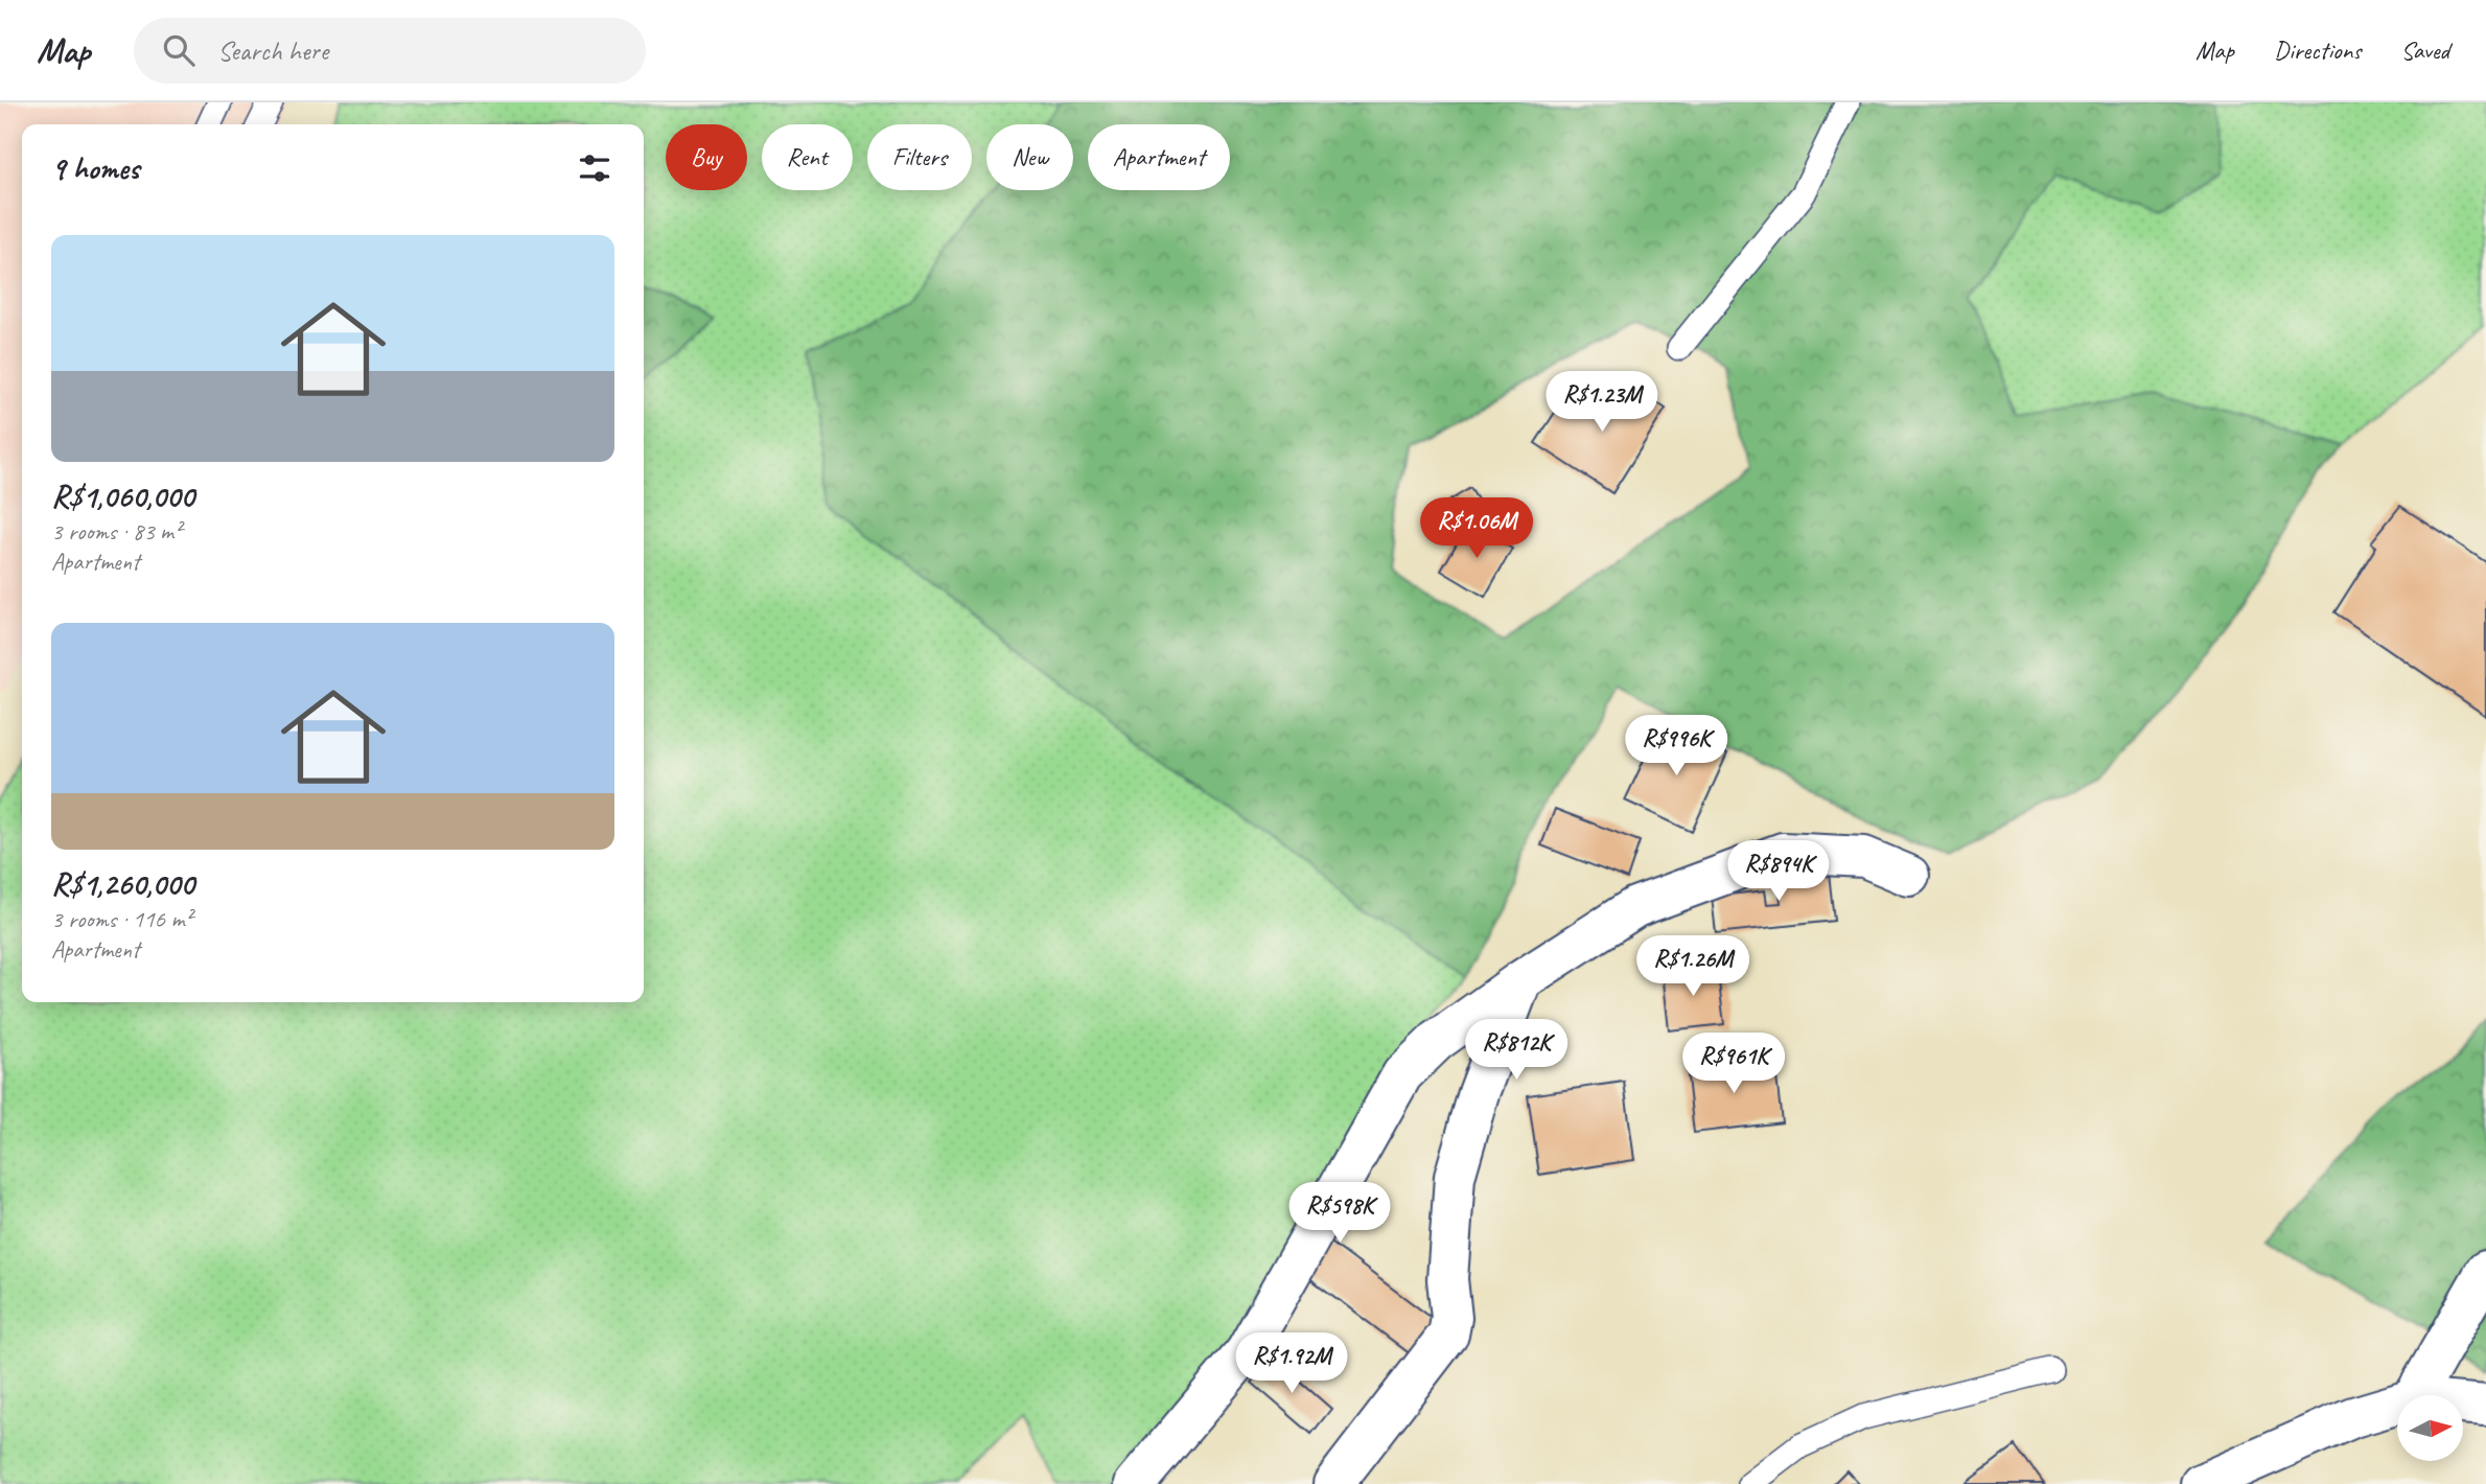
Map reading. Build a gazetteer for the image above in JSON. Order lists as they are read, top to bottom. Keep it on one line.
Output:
{"north":"right","page":{"header":"Map","search":"Search here","nav":["Map","Directions","Saved"],"chip":["Buy","Rent","Filters","New","Apartment"],"heading":"9 homes","list":[{"name":"R$1,060,000","note":"3 rooms · 83 m² · Apartment"},{"name":"R$1,260,000","note":"3 rooms · 116 m² · Apartment"}],"price":["R$1.23M","R$1.06M","R$996K","R$894K","R$1.26M","R$812K","R$961K","R$598K","R$1.92M"]}}
